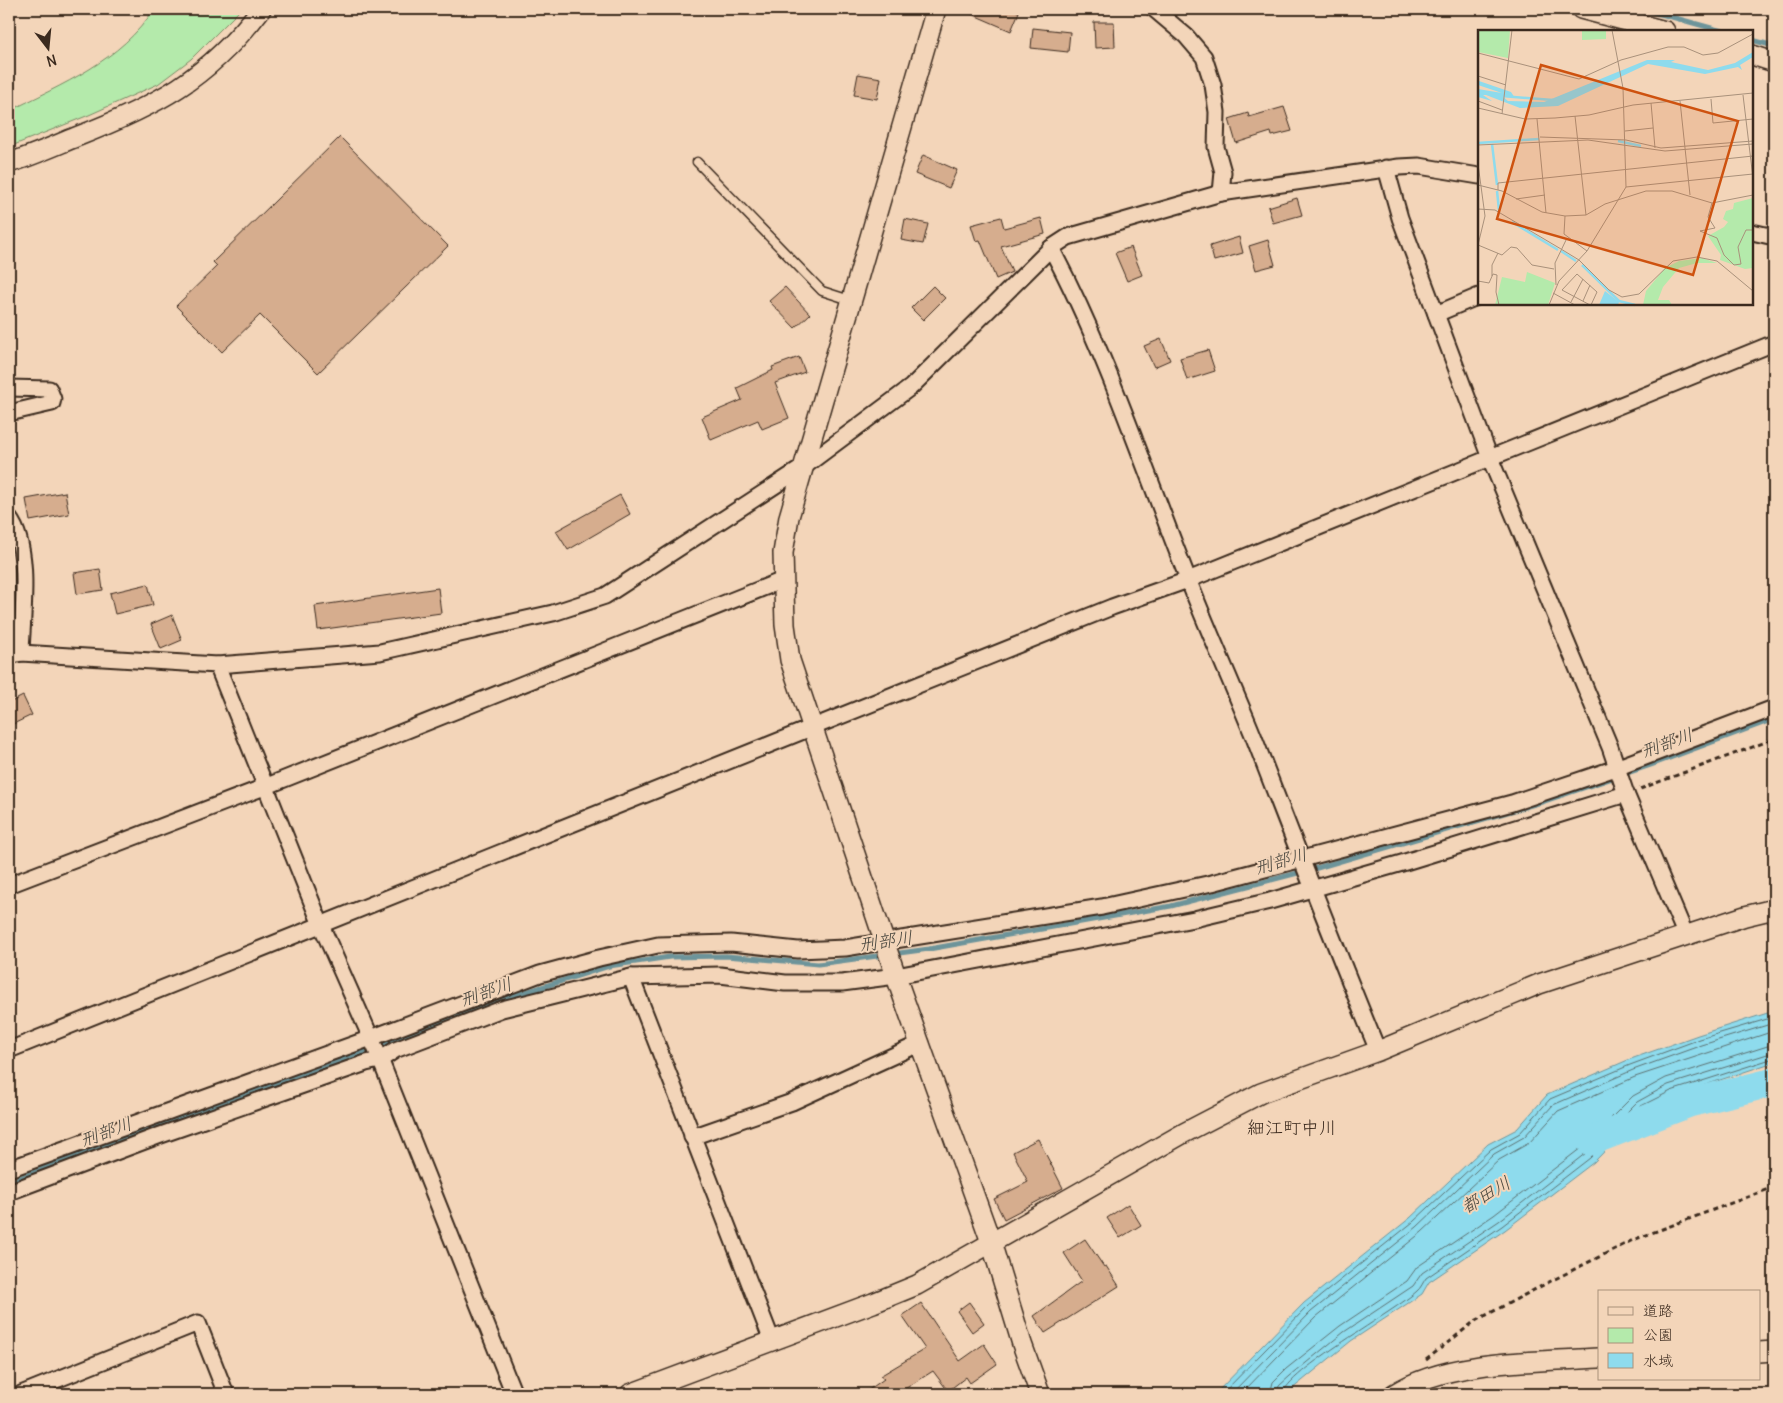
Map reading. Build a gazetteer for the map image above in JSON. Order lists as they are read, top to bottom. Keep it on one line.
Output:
{"districts":["細江町中川"],"water":["刑部川","都田川"],"legend":["道路","公園","水域"],"north":"bottom"}
